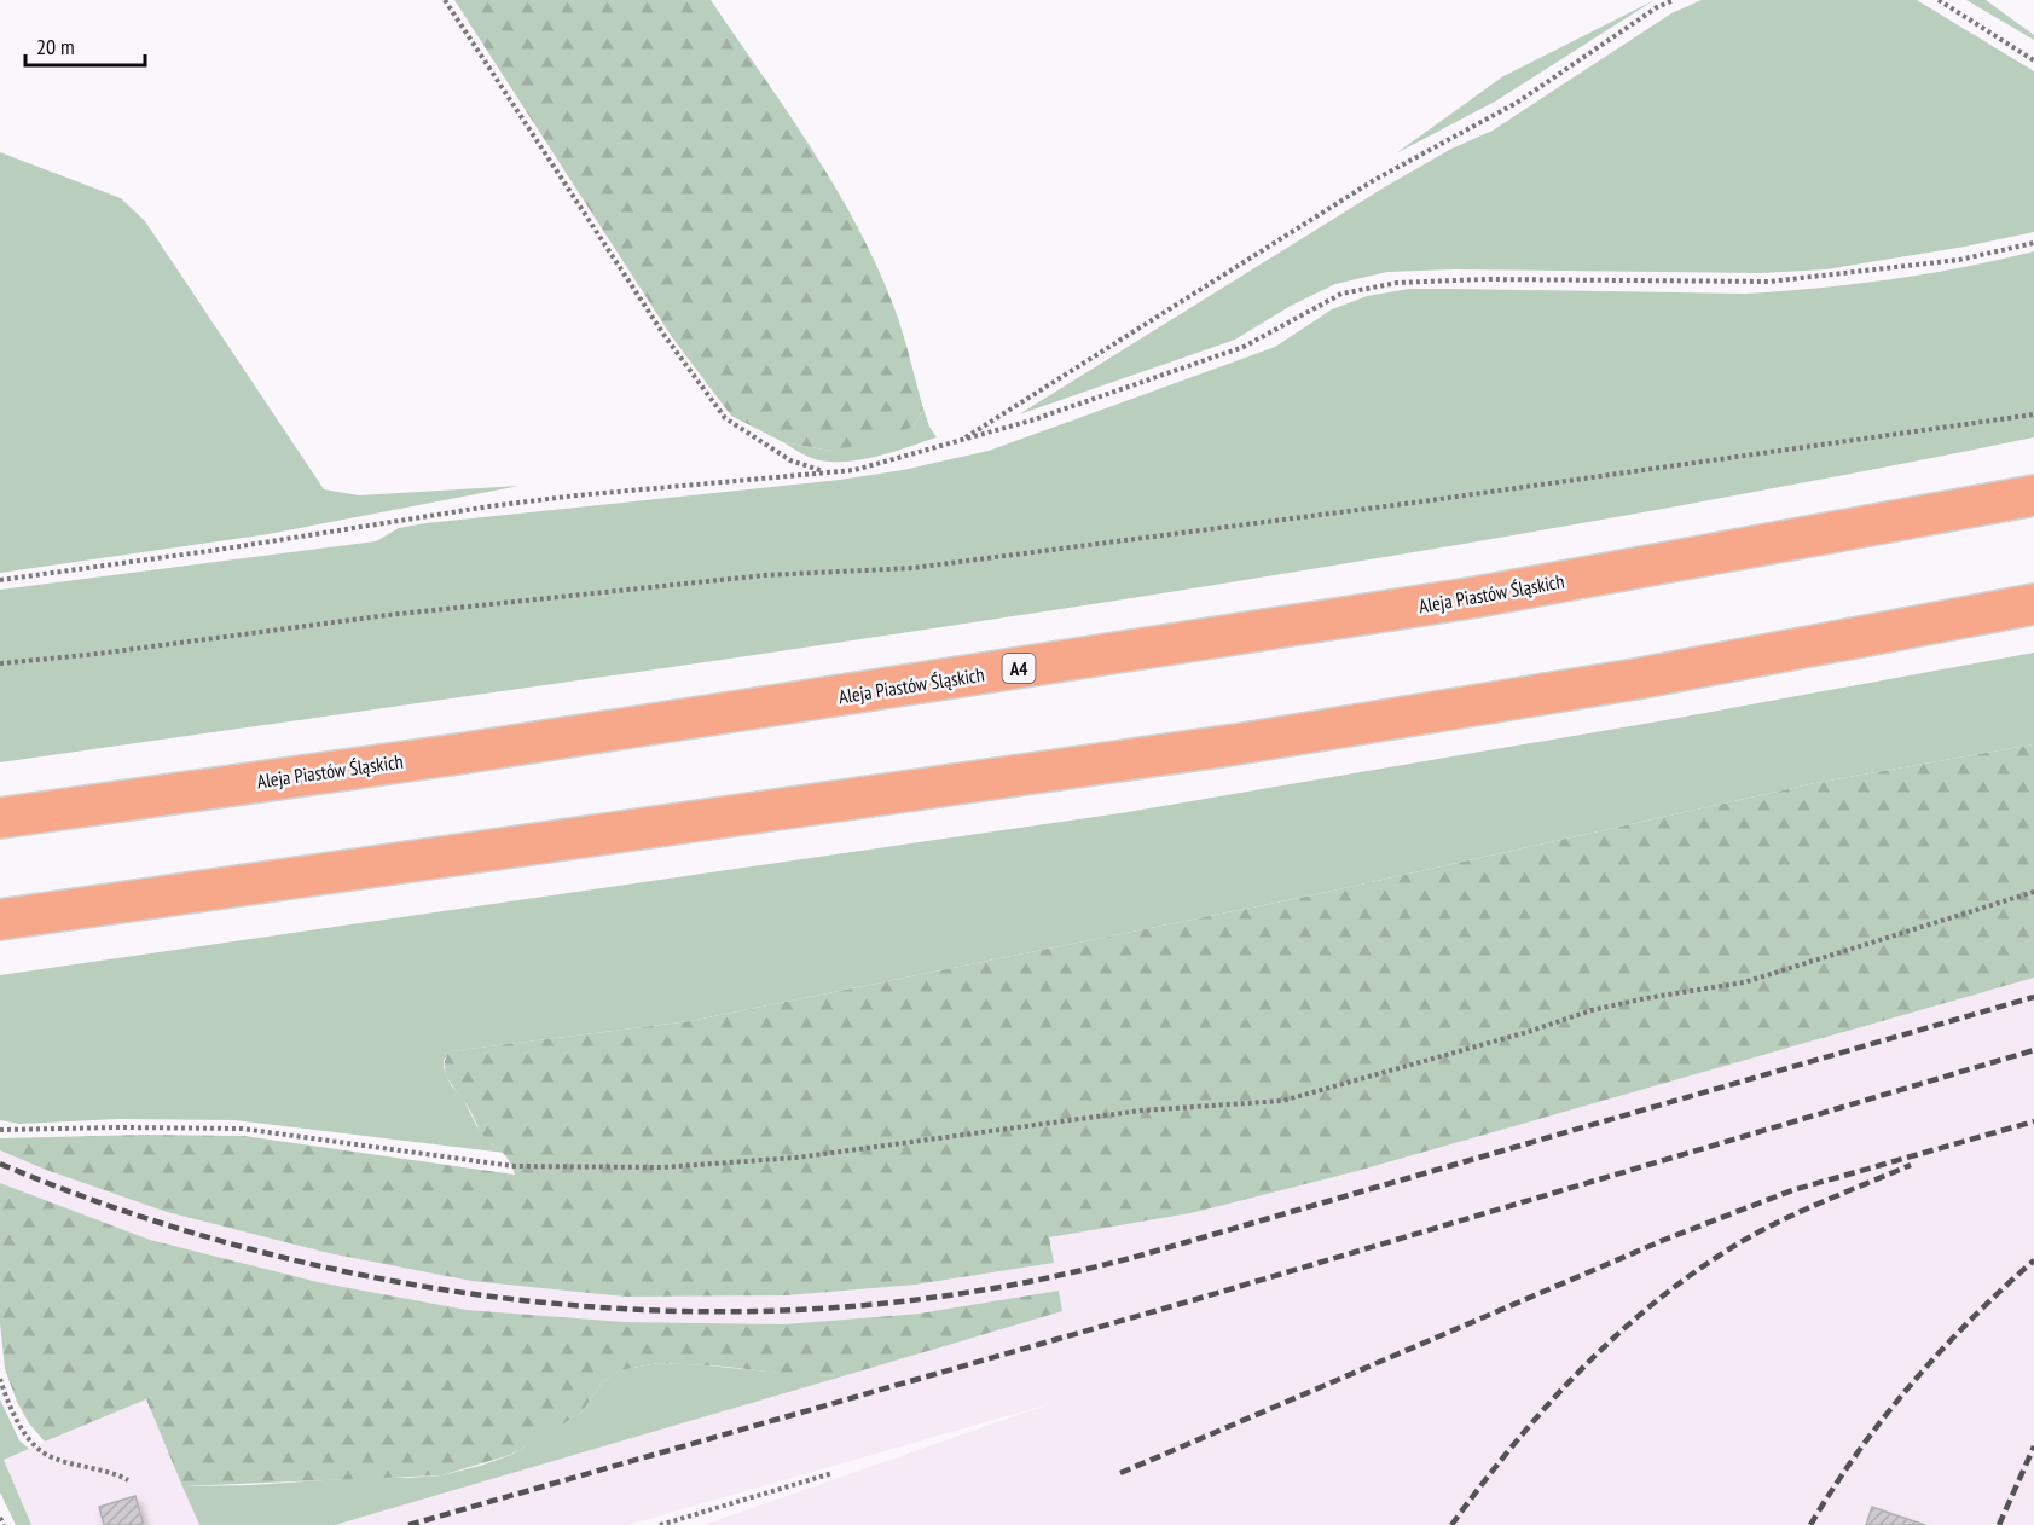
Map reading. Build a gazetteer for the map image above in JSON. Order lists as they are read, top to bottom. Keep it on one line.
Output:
{"streets":{"highway":["Aleja Piastów Śląskich","A4"]},"scale_bar":"20 m"}
